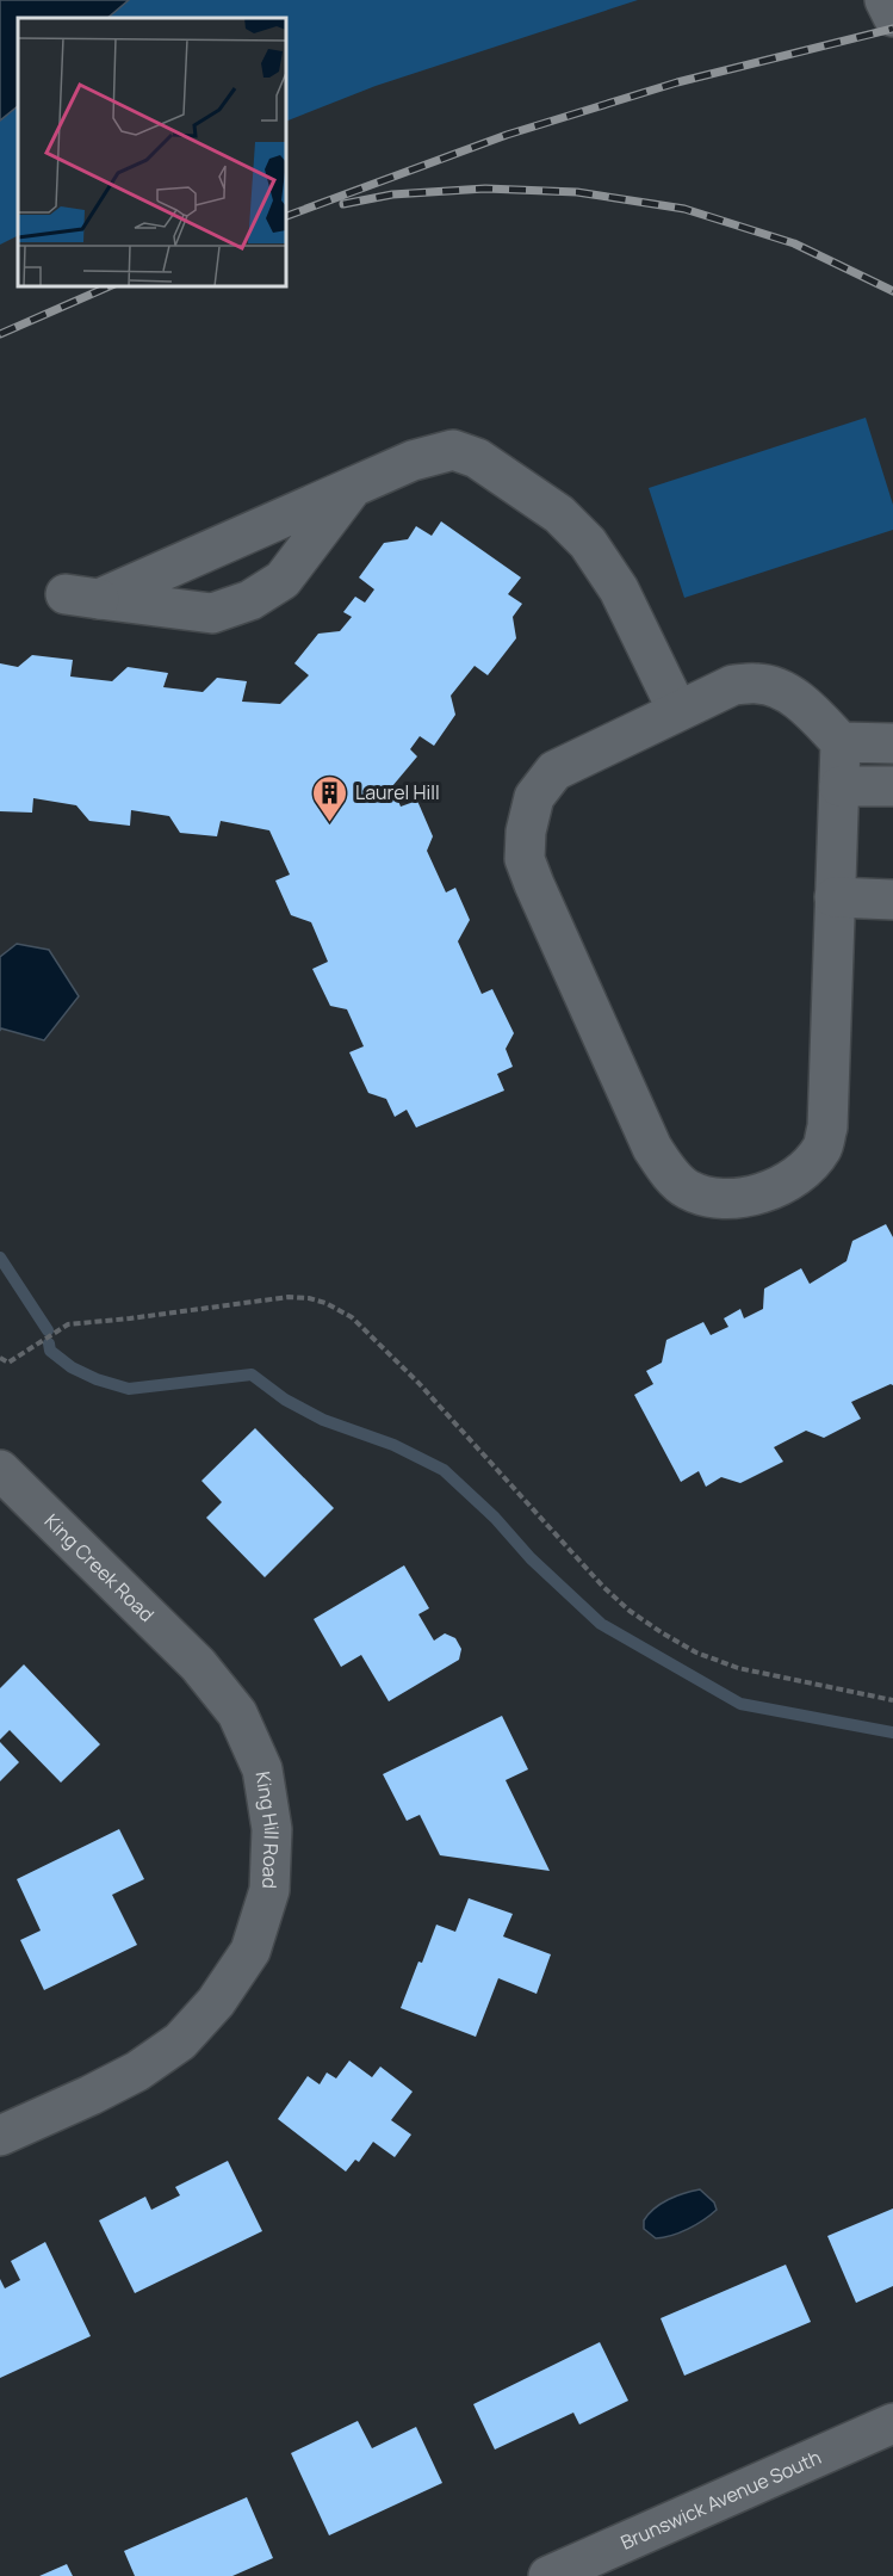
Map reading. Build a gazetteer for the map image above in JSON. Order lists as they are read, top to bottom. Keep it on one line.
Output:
{"streets":{"street":["King Creek Road","King Hill Road","Brunswick Avenue South"]},"crossings":[["King Creek Road","King Hill Road"]],"places":{"building":["Laurel Hill"]}}
